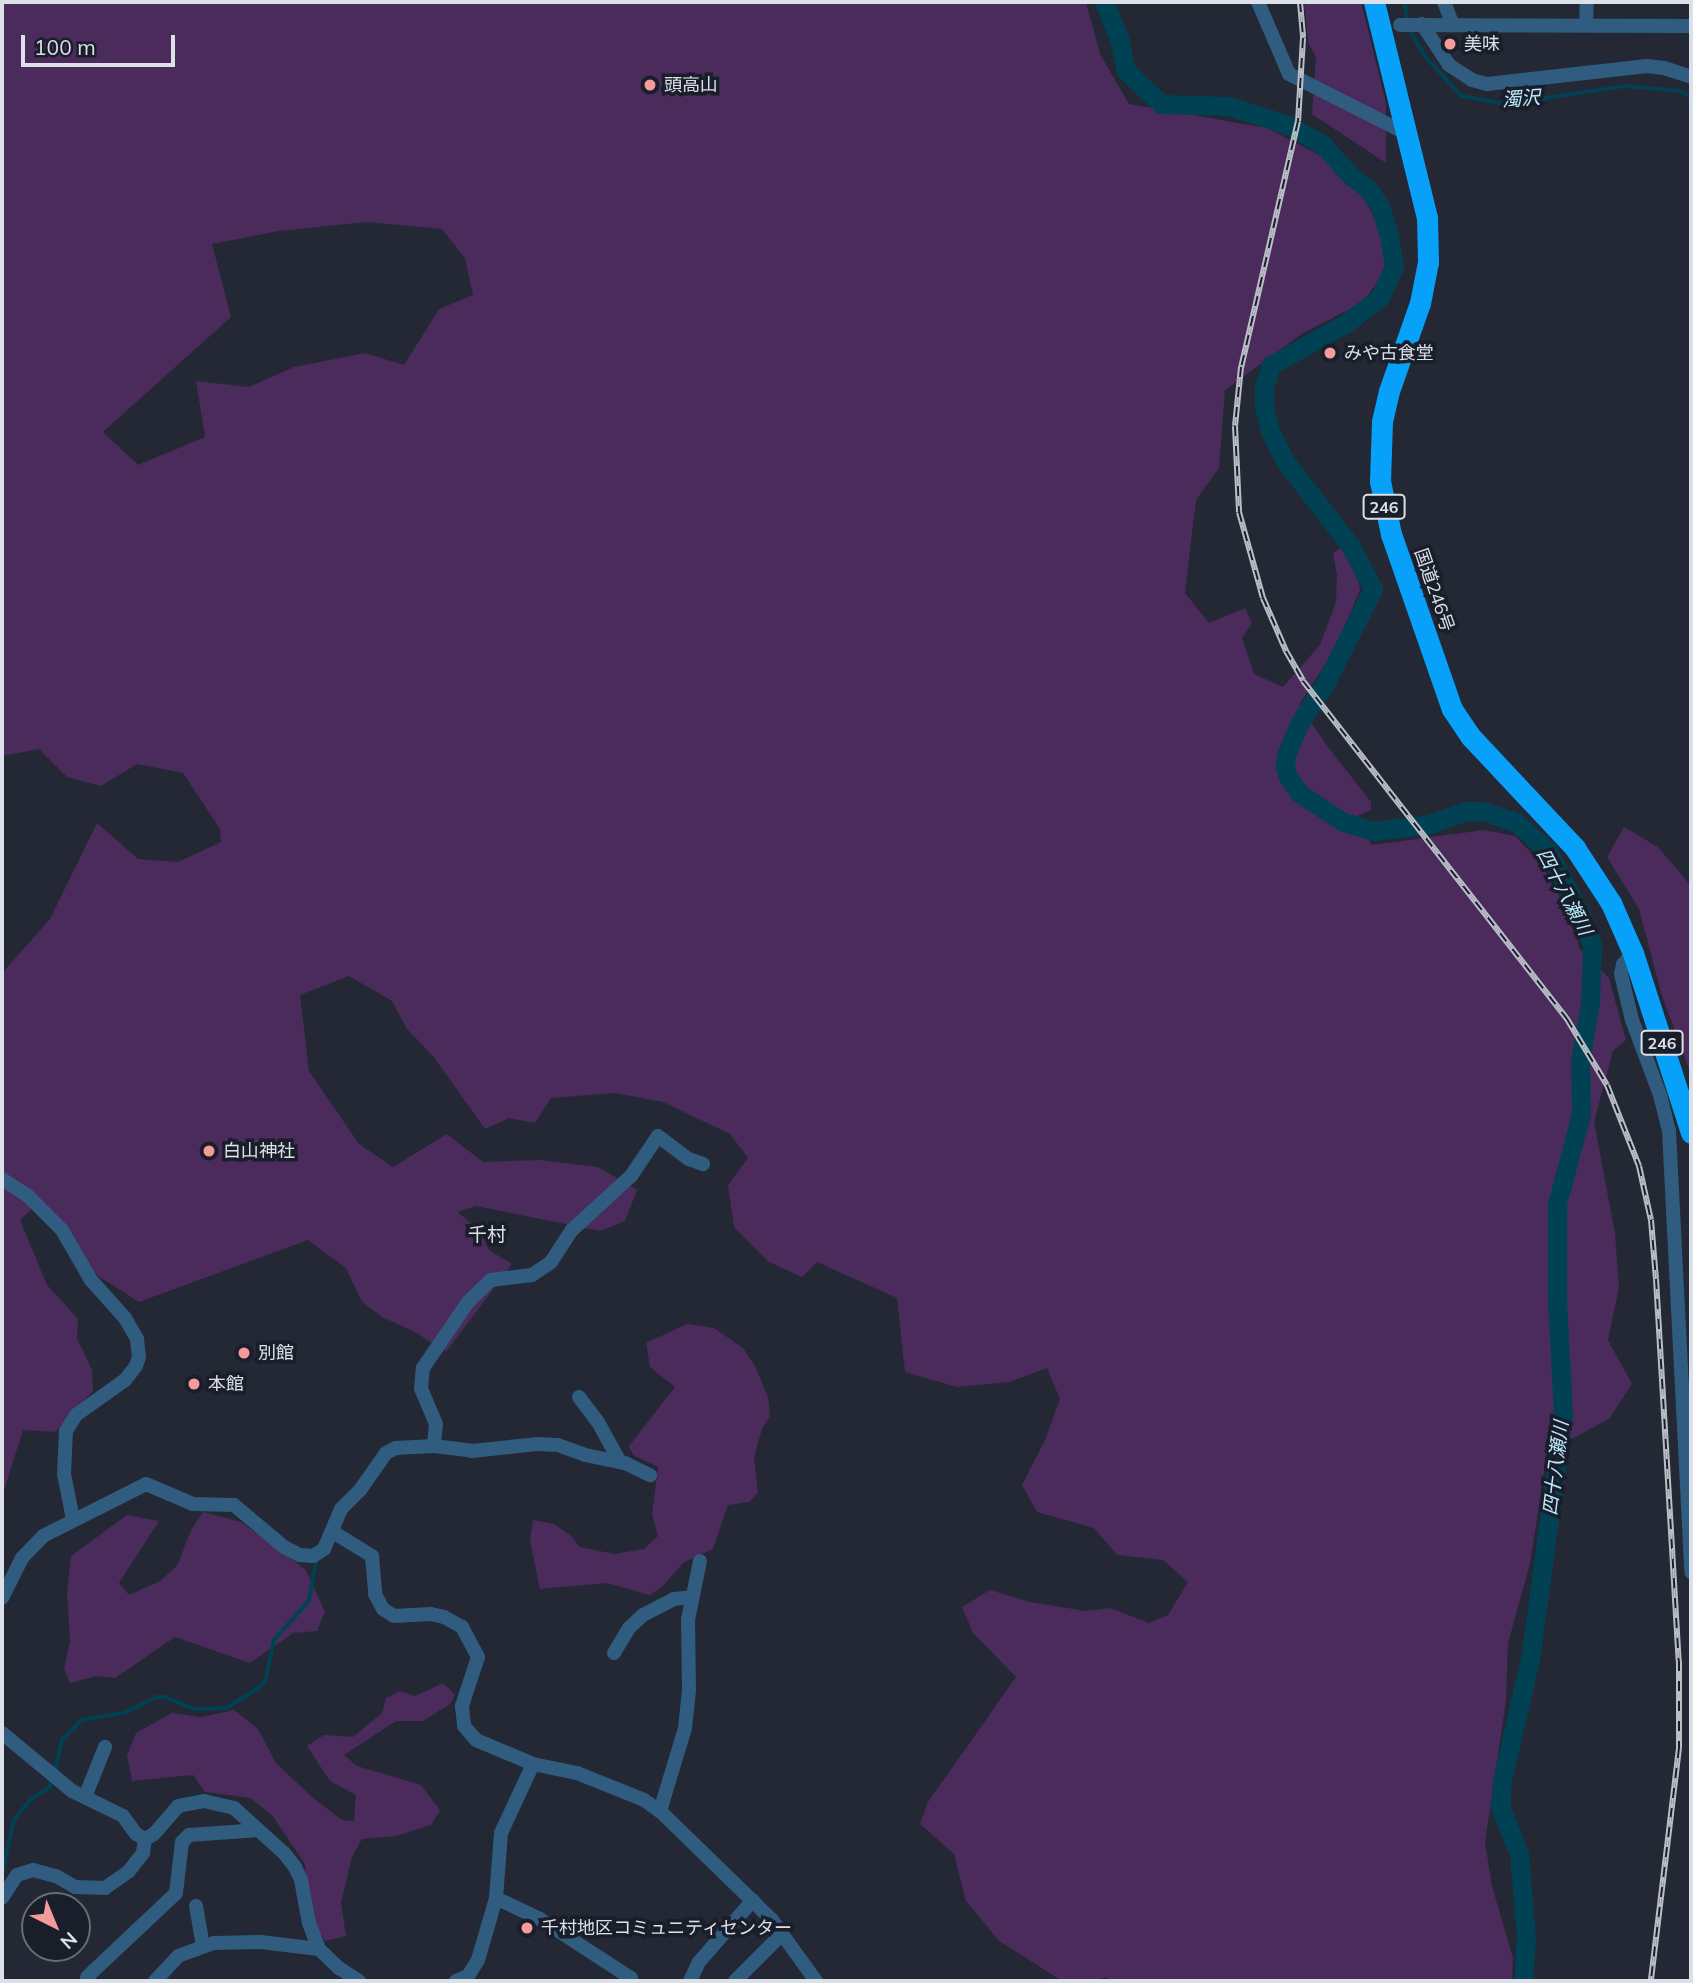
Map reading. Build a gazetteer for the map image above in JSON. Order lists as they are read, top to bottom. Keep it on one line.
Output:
{"streets":{"highway":["246","国道246号"]},"districts":["千村"],"water":["濁沢","四十八瀬川"],"places":["美味","頭高山","みや古食堂","白山神社","別館","本館","千村地区コミュニティセンター"],"scale_bar":"100 m","north":"bottom right"}
